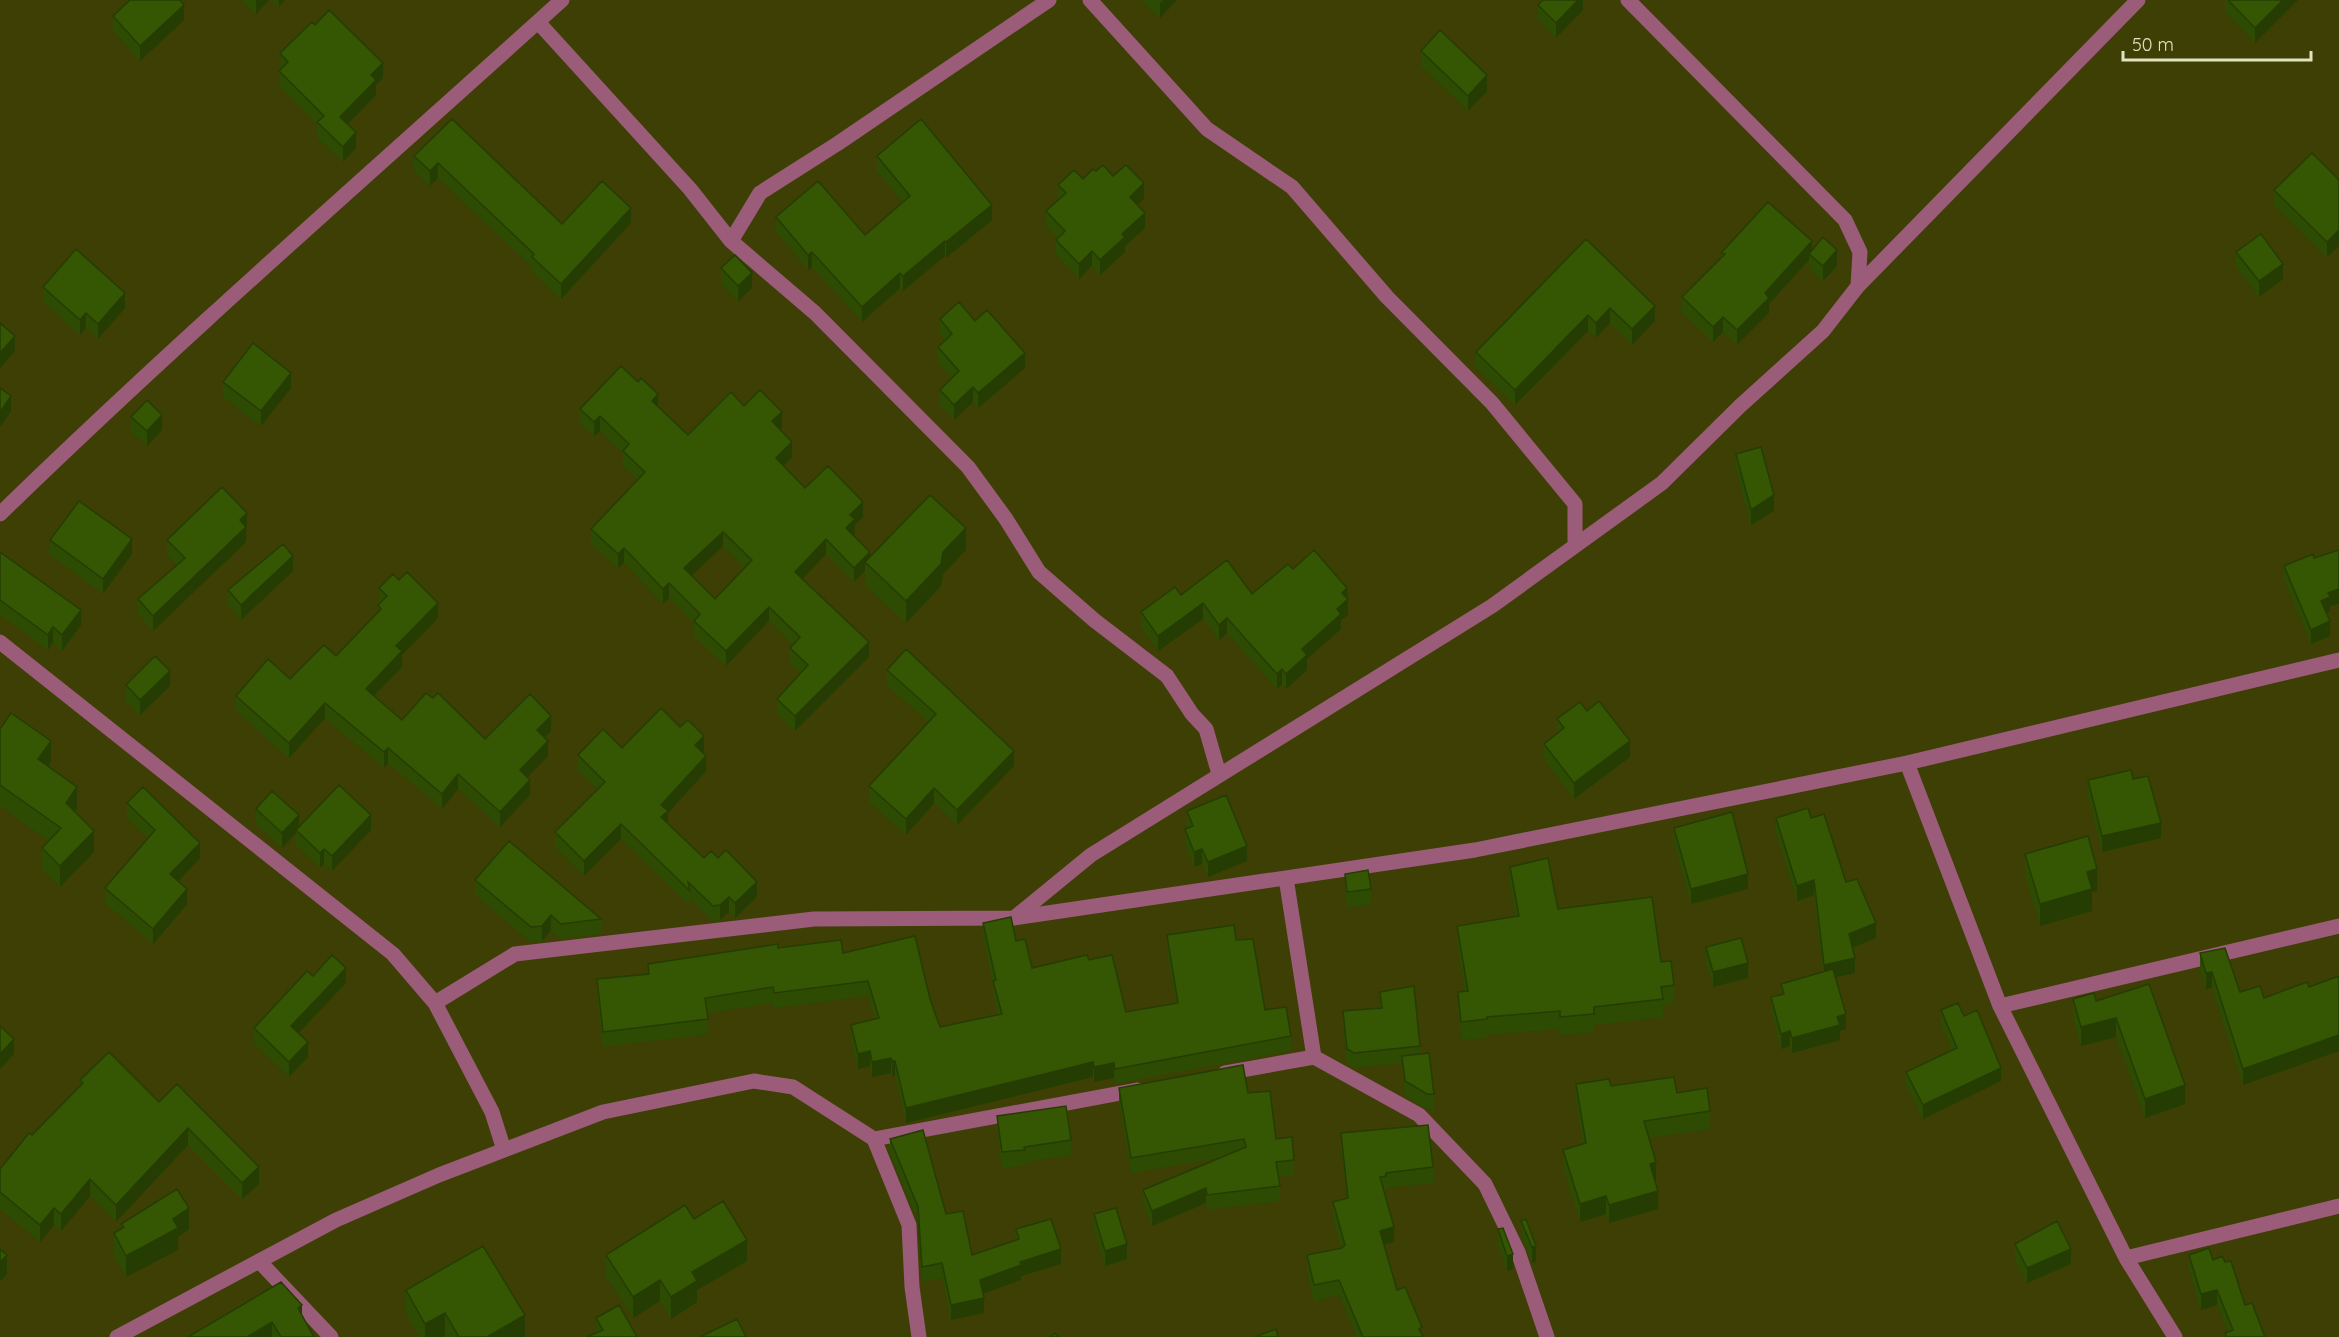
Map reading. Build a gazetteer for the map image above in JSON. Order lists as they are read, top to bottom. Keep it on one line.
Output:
{"scale_bar":"50 m"}
